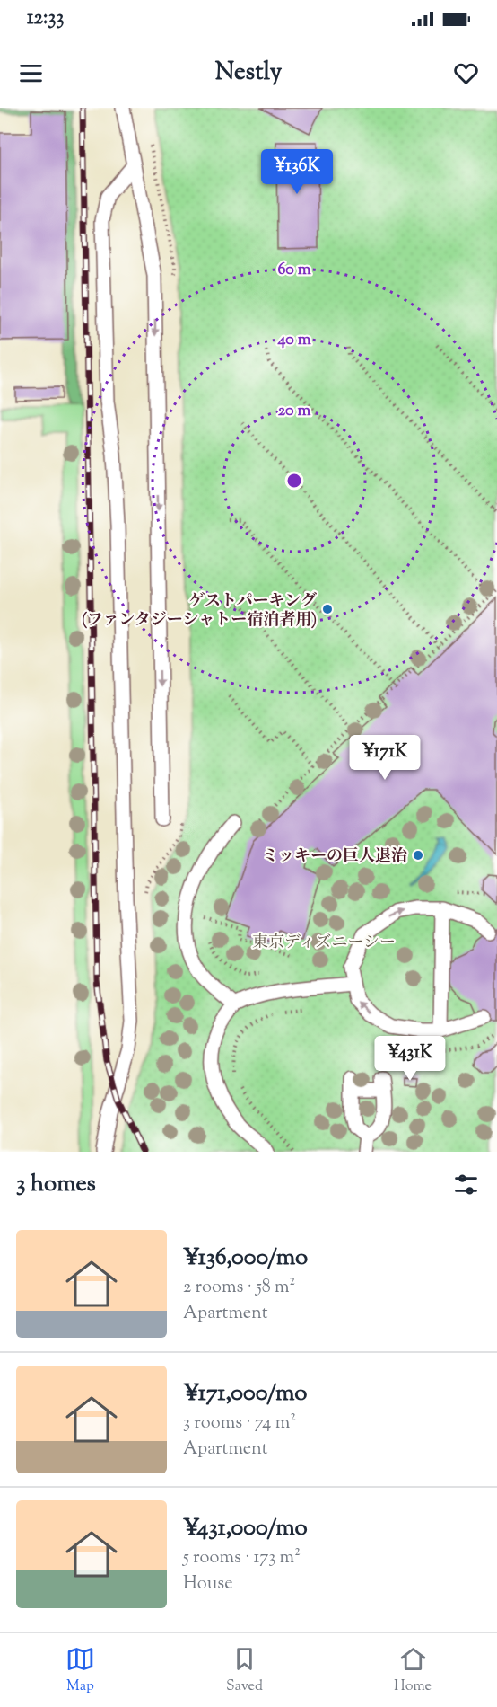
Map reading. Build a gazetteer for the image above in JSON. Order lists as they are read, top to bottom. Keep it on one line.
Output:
{"parks":["東京ディズニーシー"],"places":["ゲストパーキング (ファンタジーシャトー宿泊者用)","ミッキーの巨人退治"],"page":{"status":"12:33","header":"Nestly","price":["¥136K","¥171K","¥431K"],"heading":"3 homes","list":[{"name":"¥136,000/mo","note":"2 rooms · 58 m² · Apartment"},{"name":"¥171,000/mo","note":"3 rooms · 74 m² · Apartment"},{"name":"¥431,000/mo","note":"5 rooms · 173 m² · House"}],"tabs":["Map","Saved","Home"]},"rings":["60 m","40 m","20 m"]}
